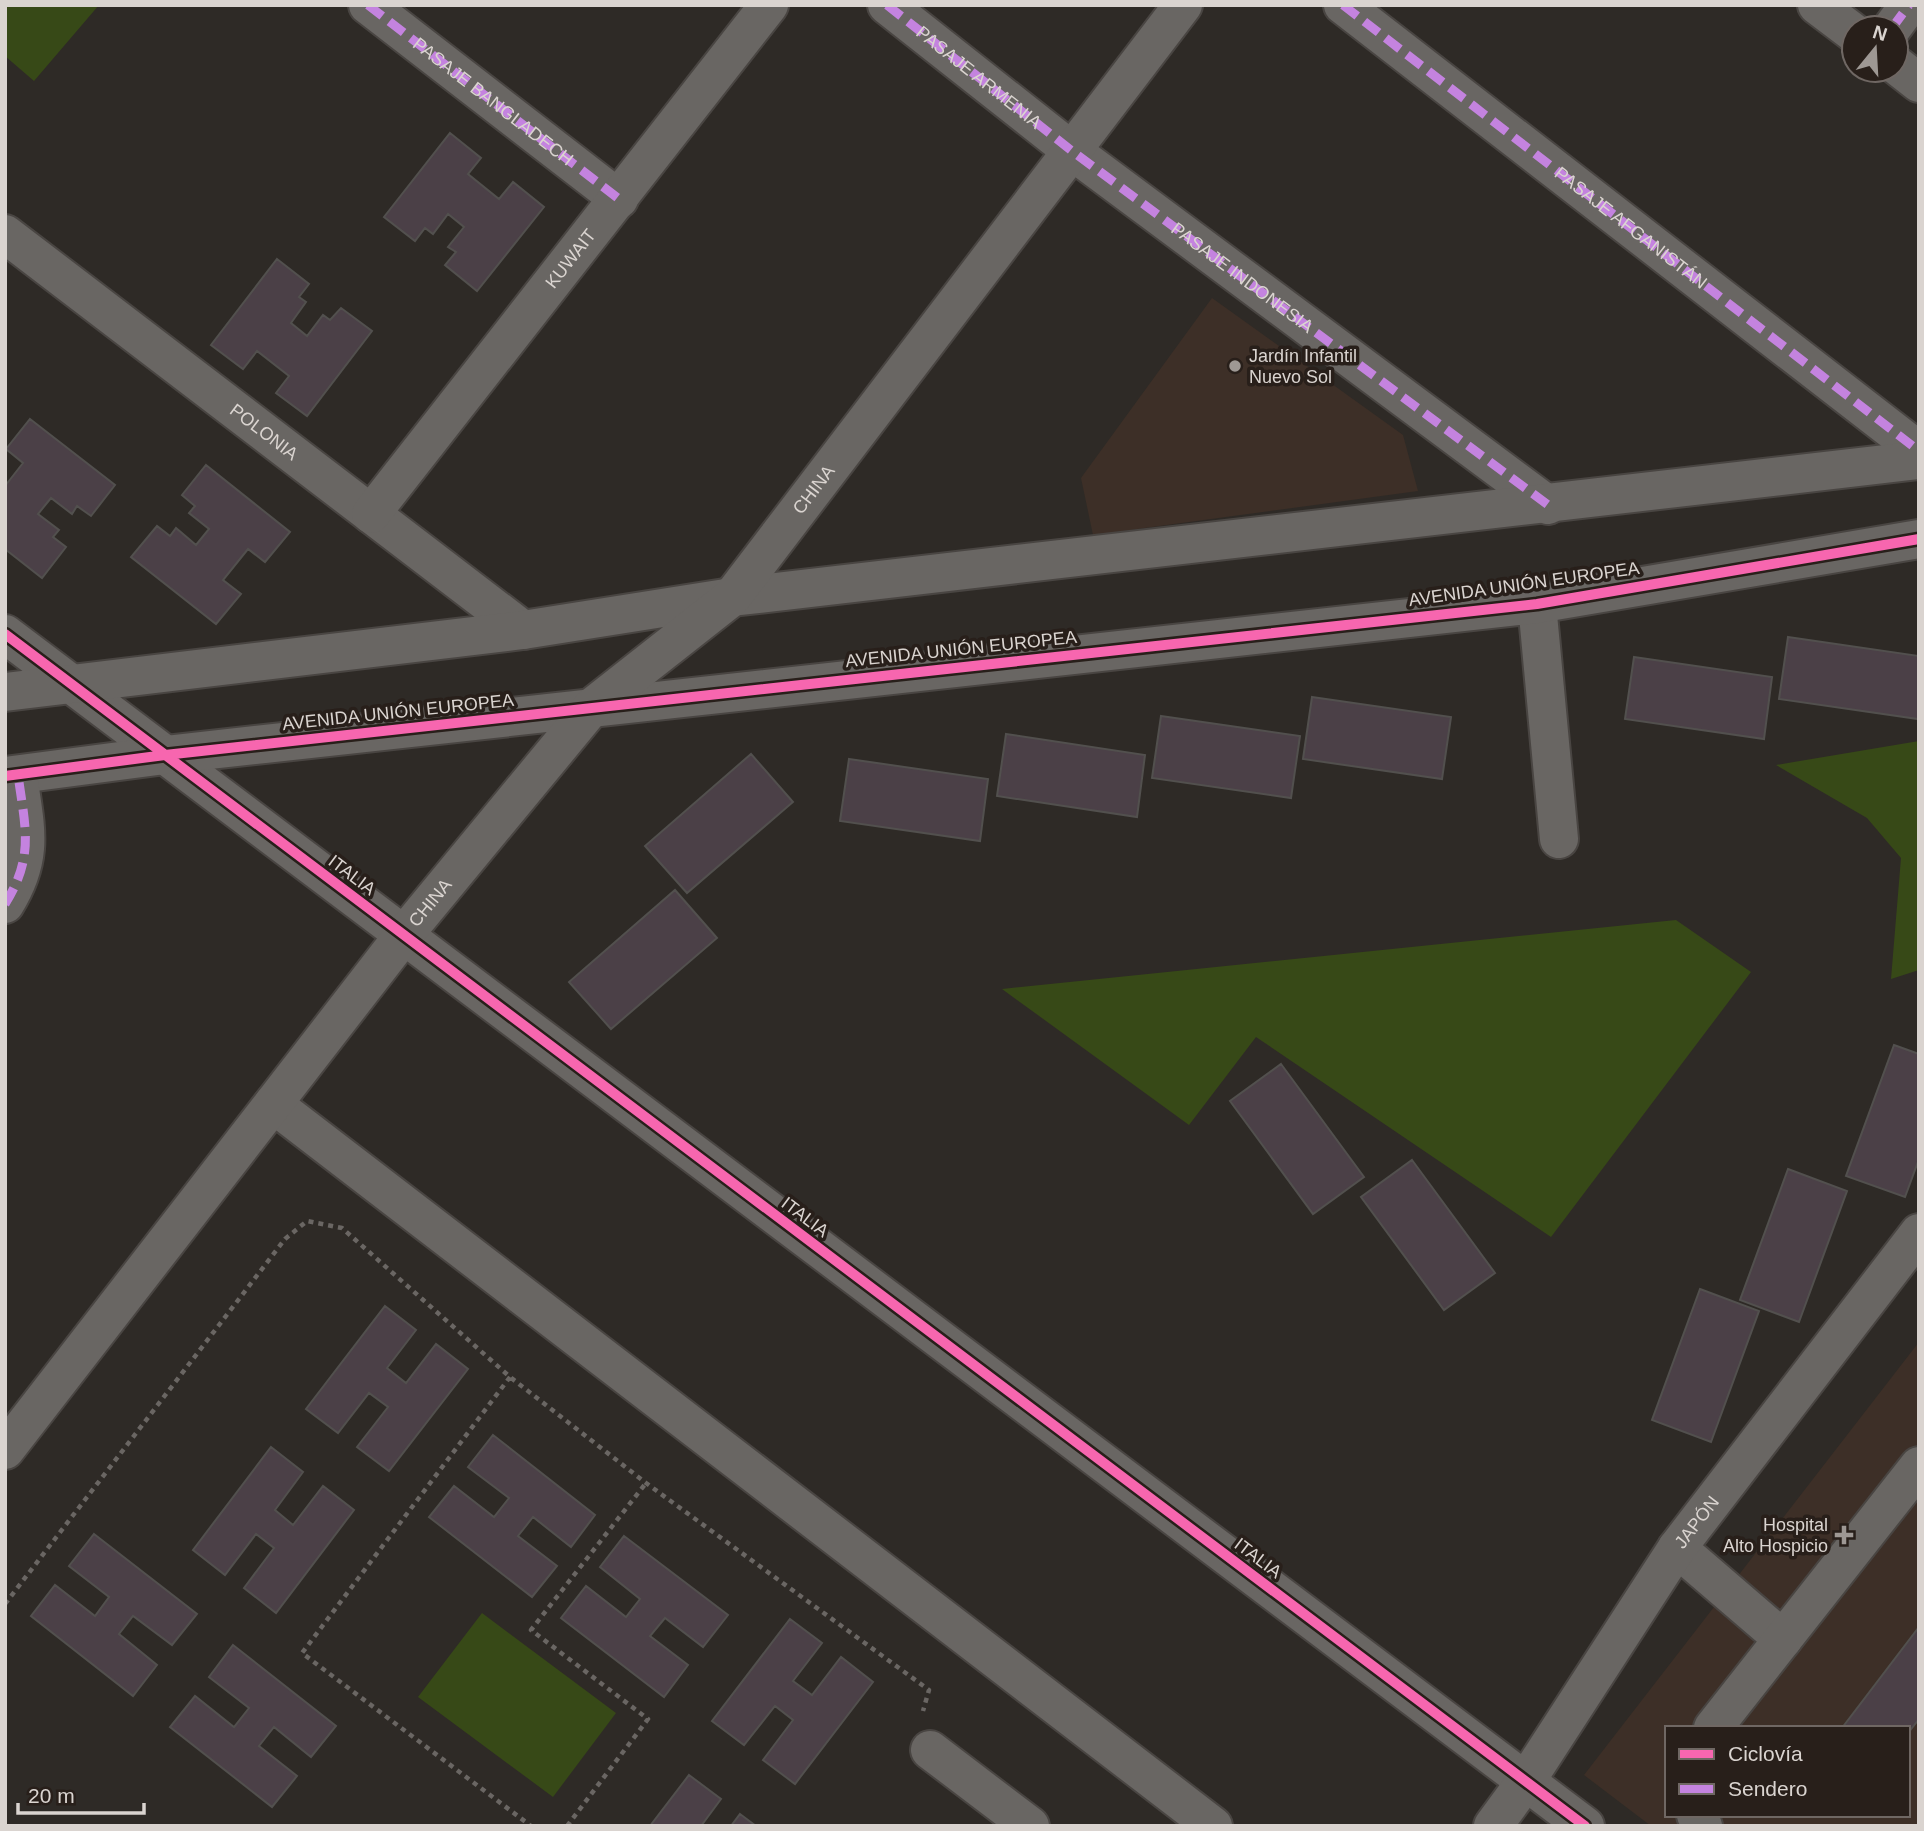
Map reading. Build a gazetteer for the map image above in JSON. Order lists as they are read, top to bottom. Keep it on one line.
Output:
{"streets":{"street":["PASAJE ARMENIA","PASAJE BANGLADECH","PASAJE AFGANISTÁN","KUWAIT","PASAJE INDONESIA","POLONIA","CHINA","AVENIDA UNIÓN EUROPEA","ITALIA","JAPÓN"]},"crossings":[["PASAJE ARMENIA","PASAJE INDONESIA"],["PASAJE ARMENIA","CHINA"],["PASAJE BANGLADECH","KUWAIT"],["KUWAIT","POLONIA"],["PASAJE INDONESIA","CHINA"],["CHINA","AVENIDA UNIÓN EUROPEA"],["CHINA","ITALIA"],["AVENIDA UNIÓN EUROPEA","ITALIA"],["ITALIA","JAPÓN"]],"places":{"other":["Jardín Infantil Nuevo Sol"],"health":["Hospital Alto Hospicio"]},"legend":["Ciclovía","Sendero"],"scale_bar":"20 m","north":"top"}
